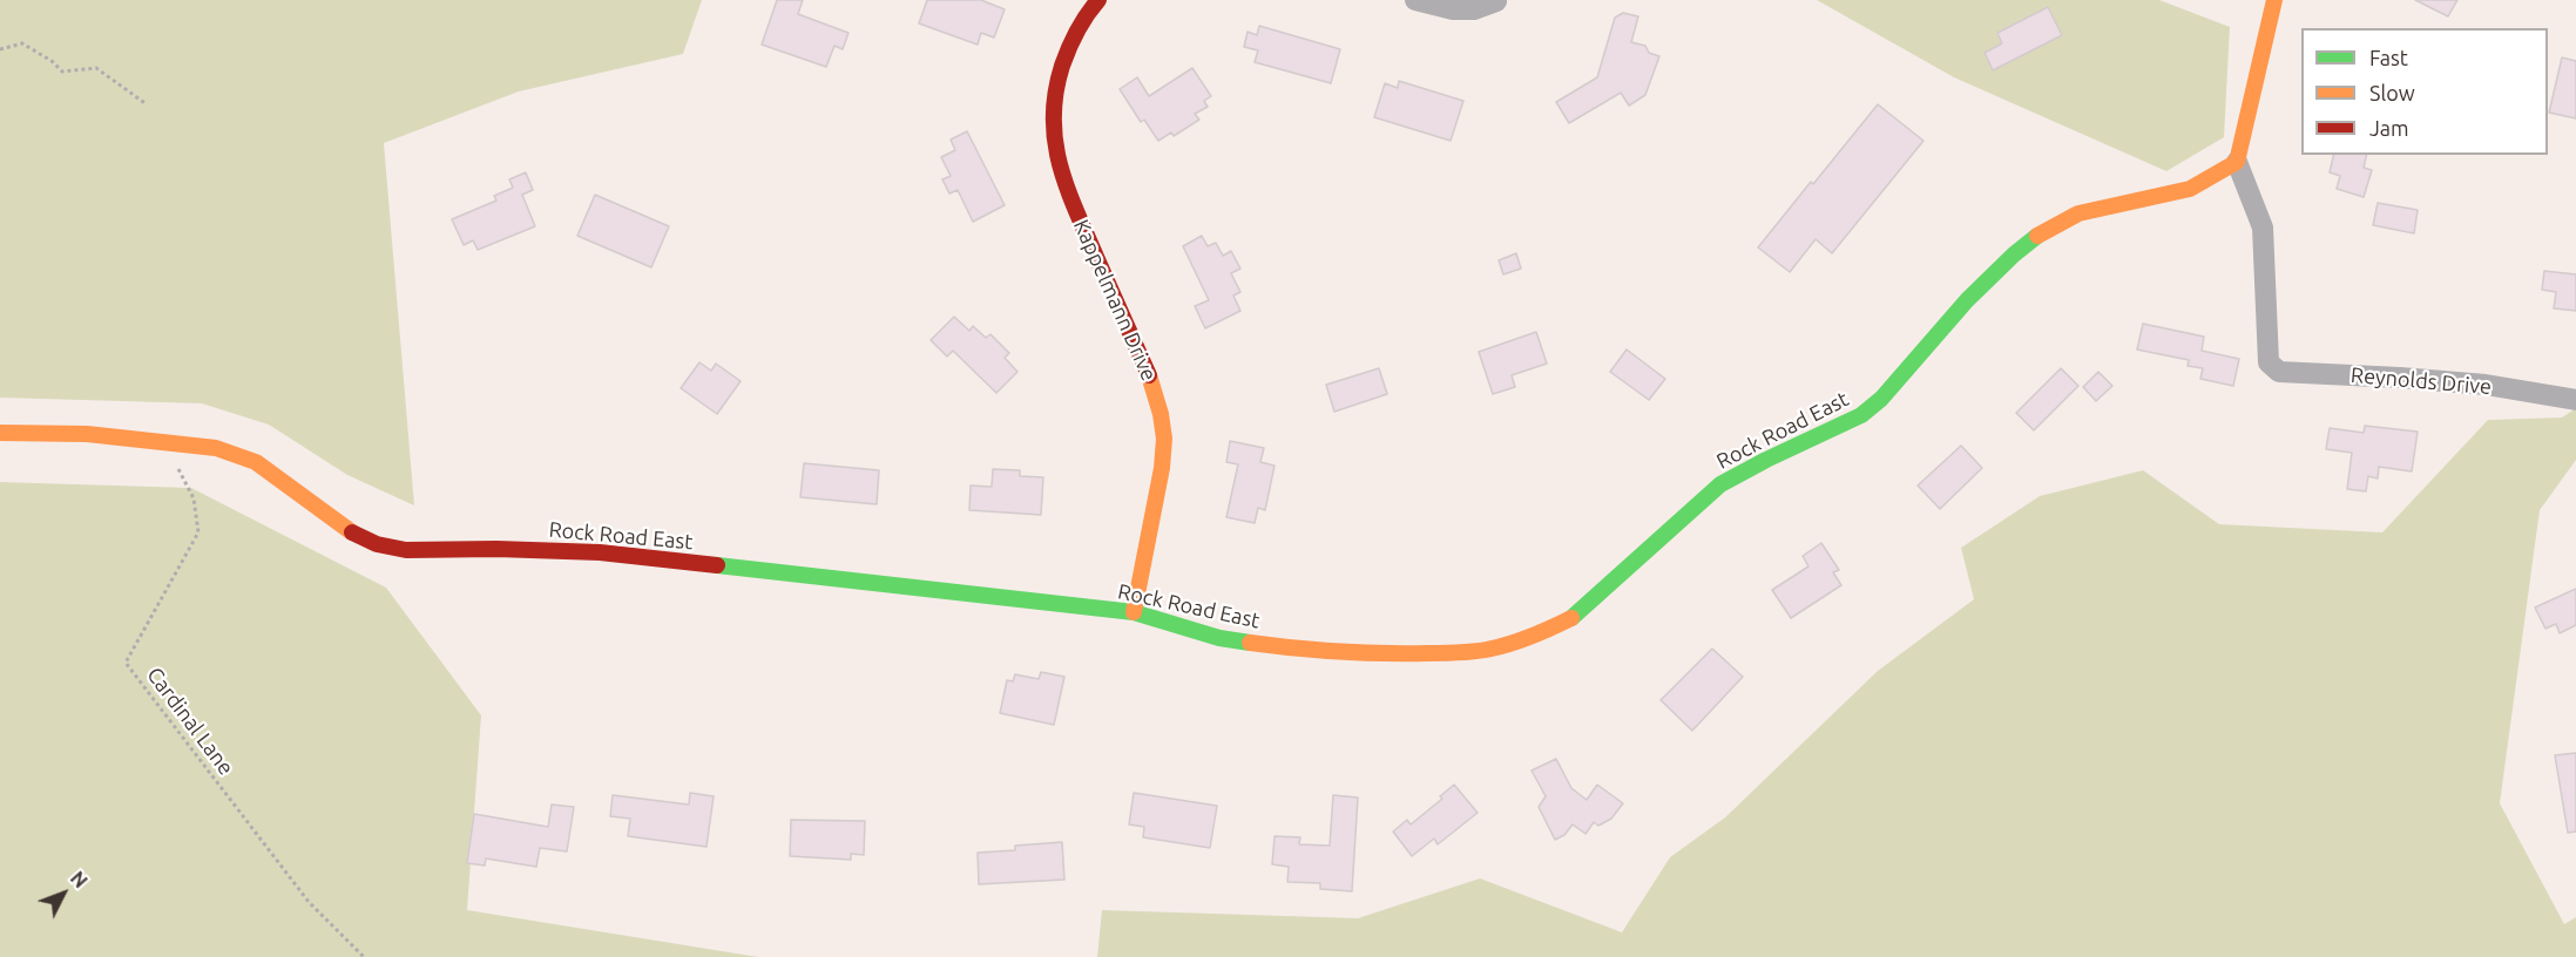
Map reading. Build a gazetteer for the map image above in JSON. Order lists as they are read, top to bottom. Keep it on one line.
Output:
{"streets":{"street":["Kappelmann Drive","Reynolds Drive","Rock Road East"],"path":["Cardinal Lane"]},"crossings":[["Kappelmann Drive","Rock Road East"],["Reynolds Drive","Rock Road East"],["Rock Road East","Cardinal Lane"]],"legend":["Fast","Slow","Jam"],"north":"top right"}
